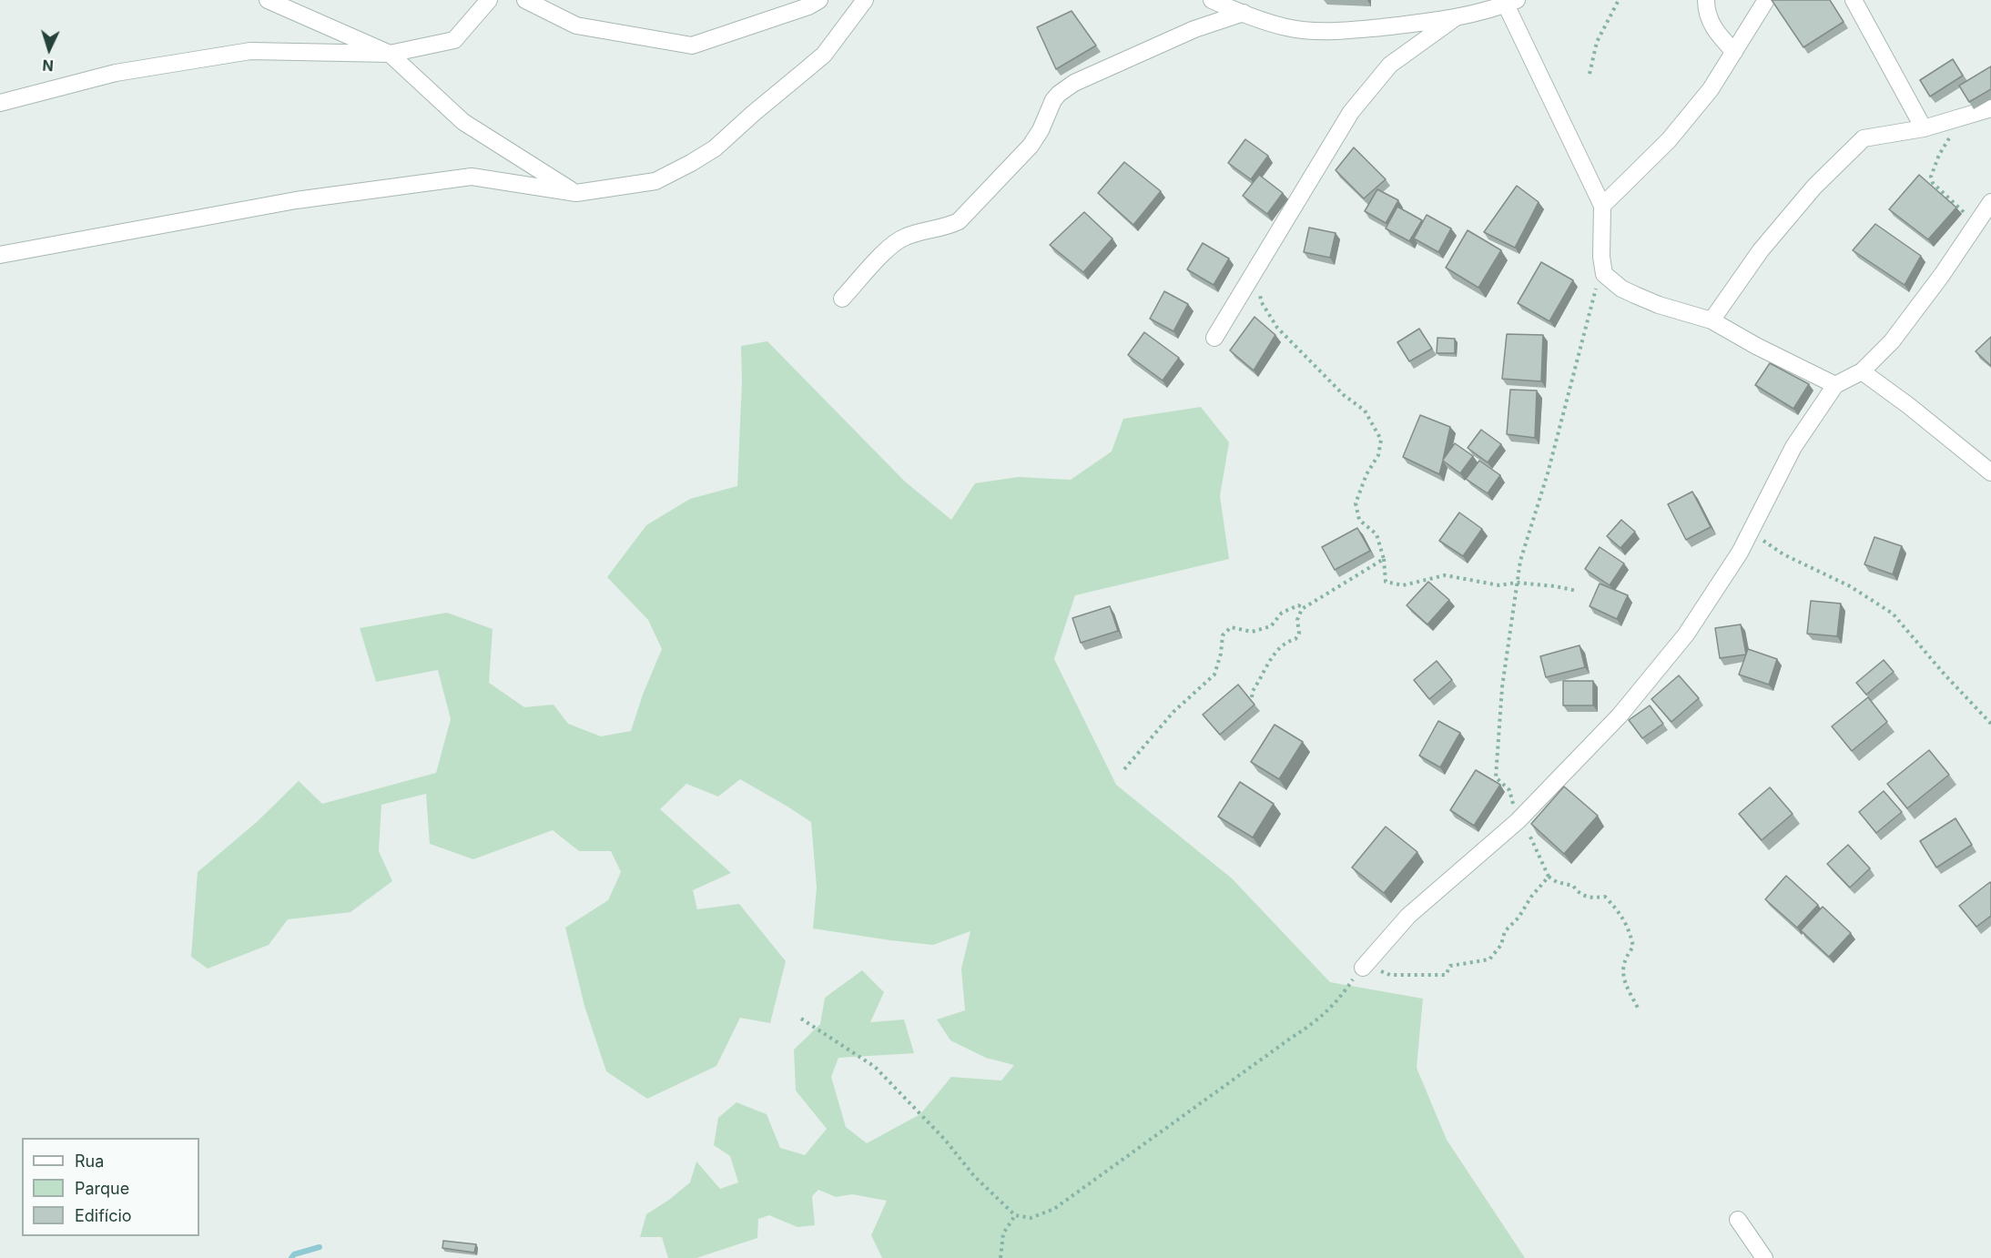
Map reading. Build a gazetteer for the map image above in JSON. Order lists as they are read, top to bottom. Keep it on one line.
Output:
{"legend":["Rua","Parque","Edifício"],"north":"bottom"}
